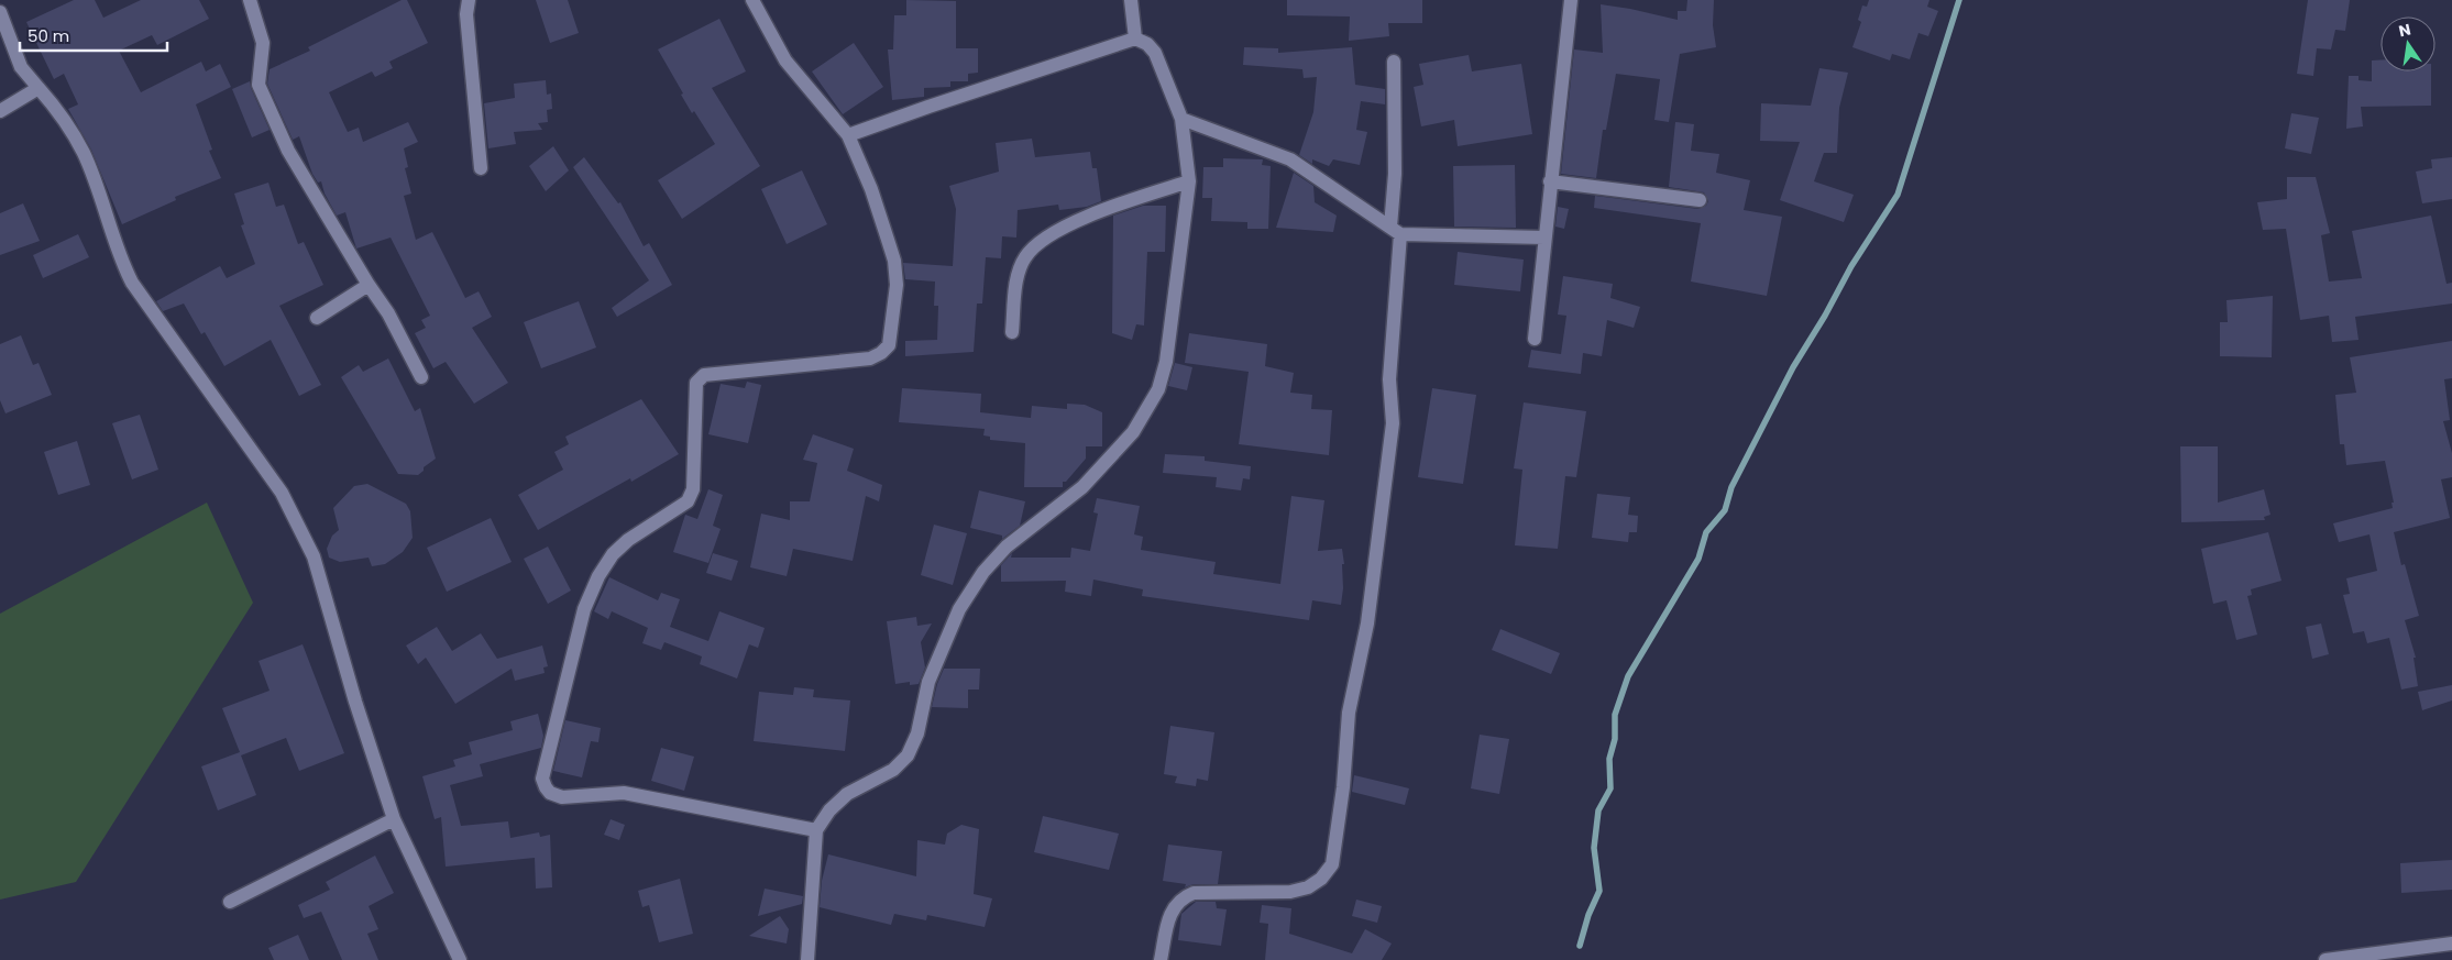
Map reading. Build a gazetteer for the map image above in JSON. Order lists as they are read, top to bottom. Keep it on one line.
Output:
{"scale_bar":"50 m","north":"top"}
